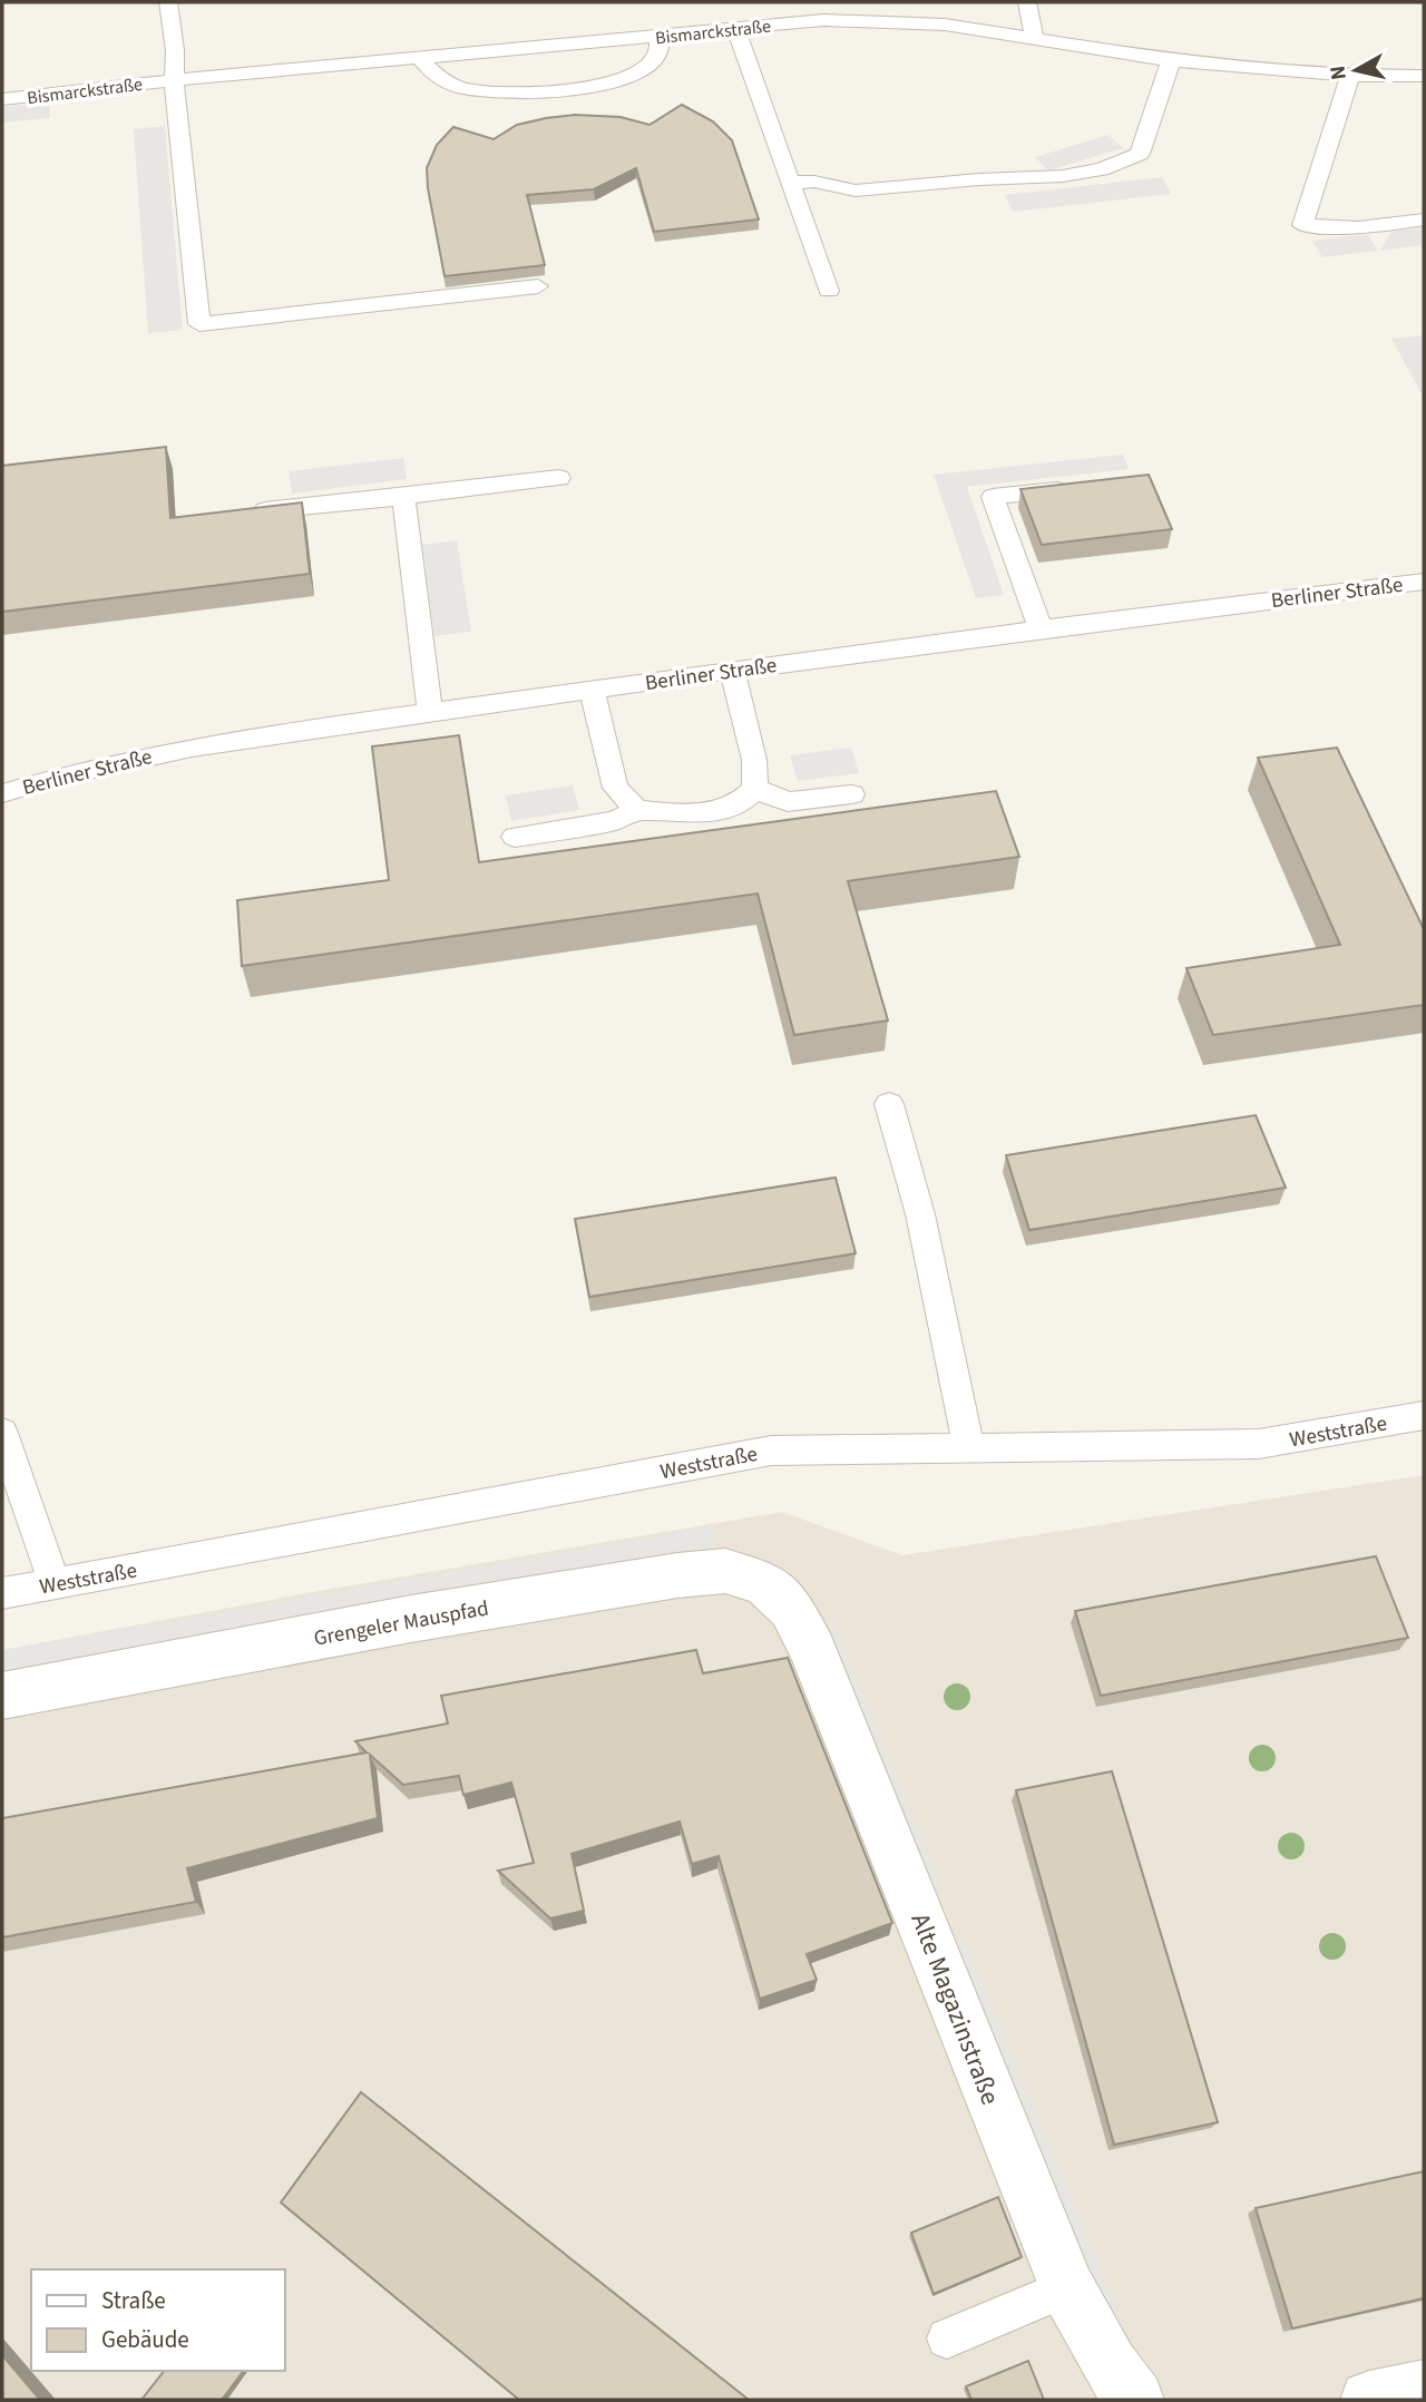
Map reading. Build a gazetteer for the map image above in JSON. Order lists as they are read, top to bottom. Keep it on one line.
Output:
{"streets":{"street":["Grengeler Mauspfad","Alte Magazinstraße"],"lane":["Bismarckstraße","Berliner Straße","Weststraße"]},"crossings":[["Grengeler Mauspfad","Alte Magazinstraße"]],"legend":["Straße","Gebäude"],"north":"left"}
